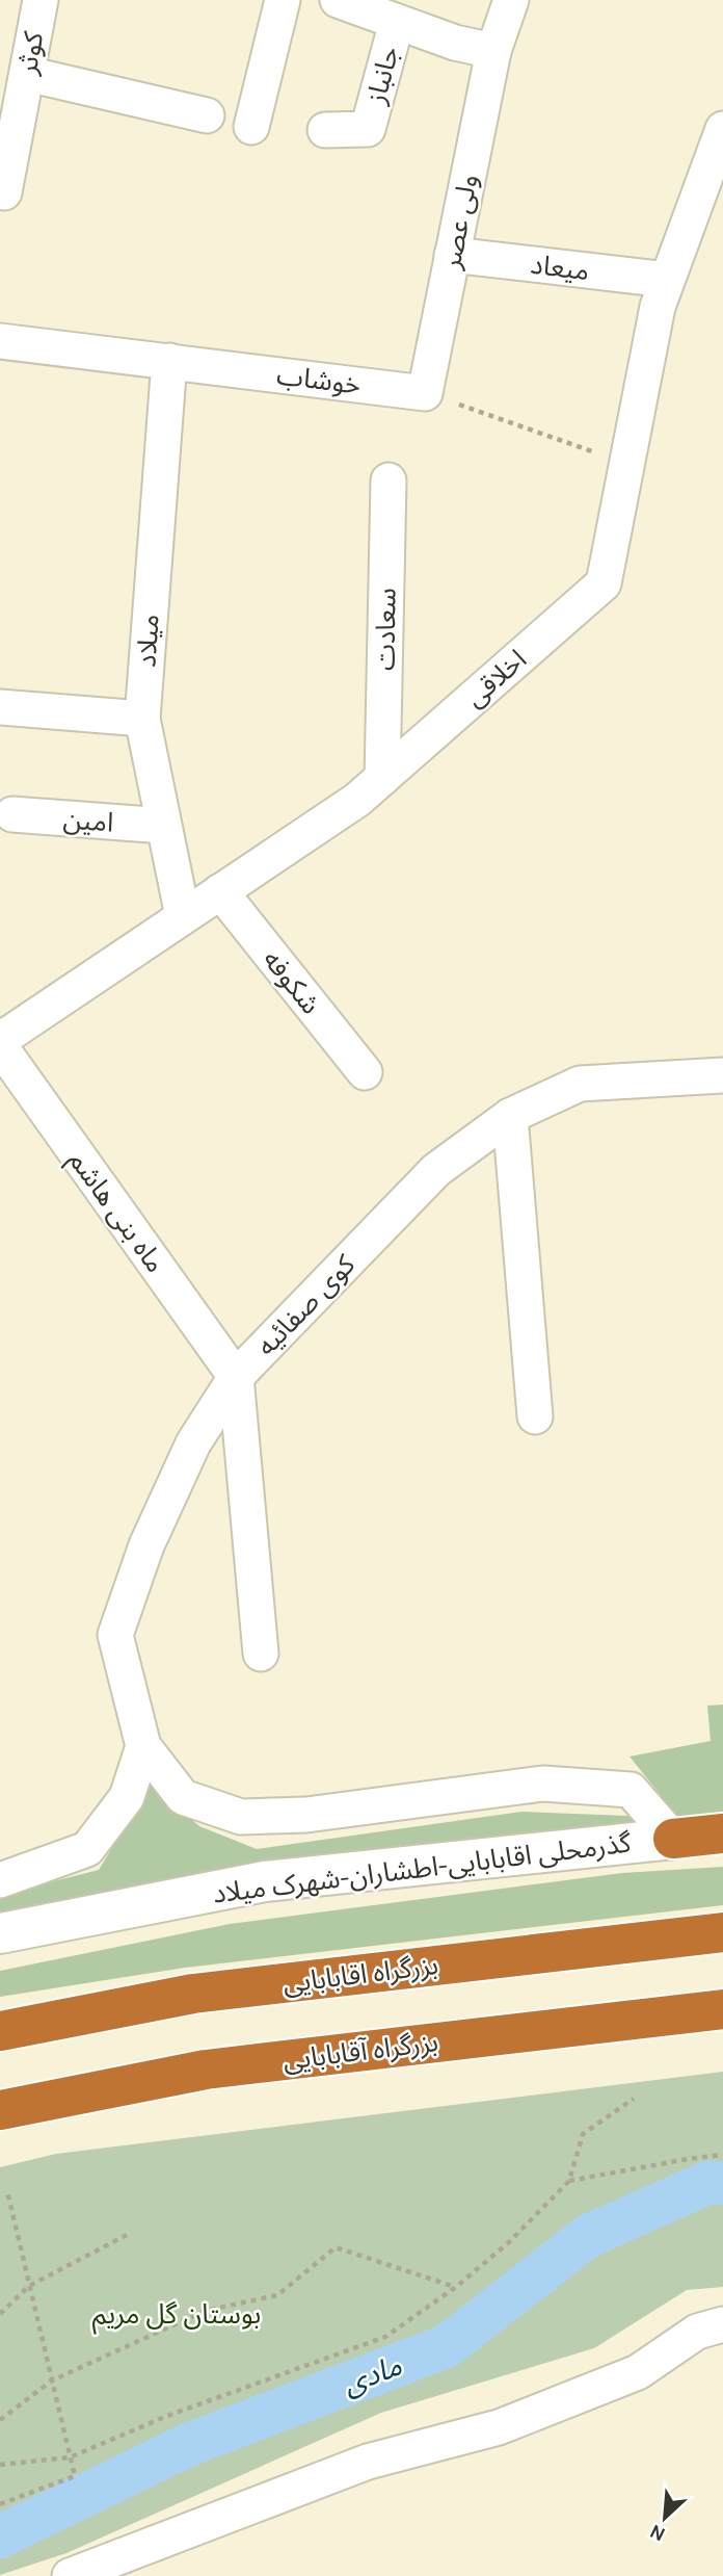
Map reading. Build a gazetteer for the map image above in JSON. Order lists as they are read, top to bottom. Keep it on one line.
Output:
{"streets":{"highway":["بزرگراه اقابابایی","بزرگراه آقابابایی"],"main road":["گذرمحلی اقابابایی-اطشاران-شهرک میلاد"],"street":["کوثر","جانباز","ولی عصر","میعاد","خوشاب","سعادت","میلاد","اخلاقی","امین","شکوفه","ماه بنی هاشم","کوی صفائیه"]},"crossings":[["ولی عصر","میعاد"],["ولی عصر","خوشاب"],["میعاد","اخلاقی"],["خوشاب","میلاد"],["سعادت","اخلاقی"],["میلاد","اخلاقی"],["میلاد","امین"],["اخلاقی","شکوفه"],["ماه بنی هاشم","کوی صفائیه"]],"water":["مادی"],"parks":["بوستان گل مریم"],"north":"bottom left"}
